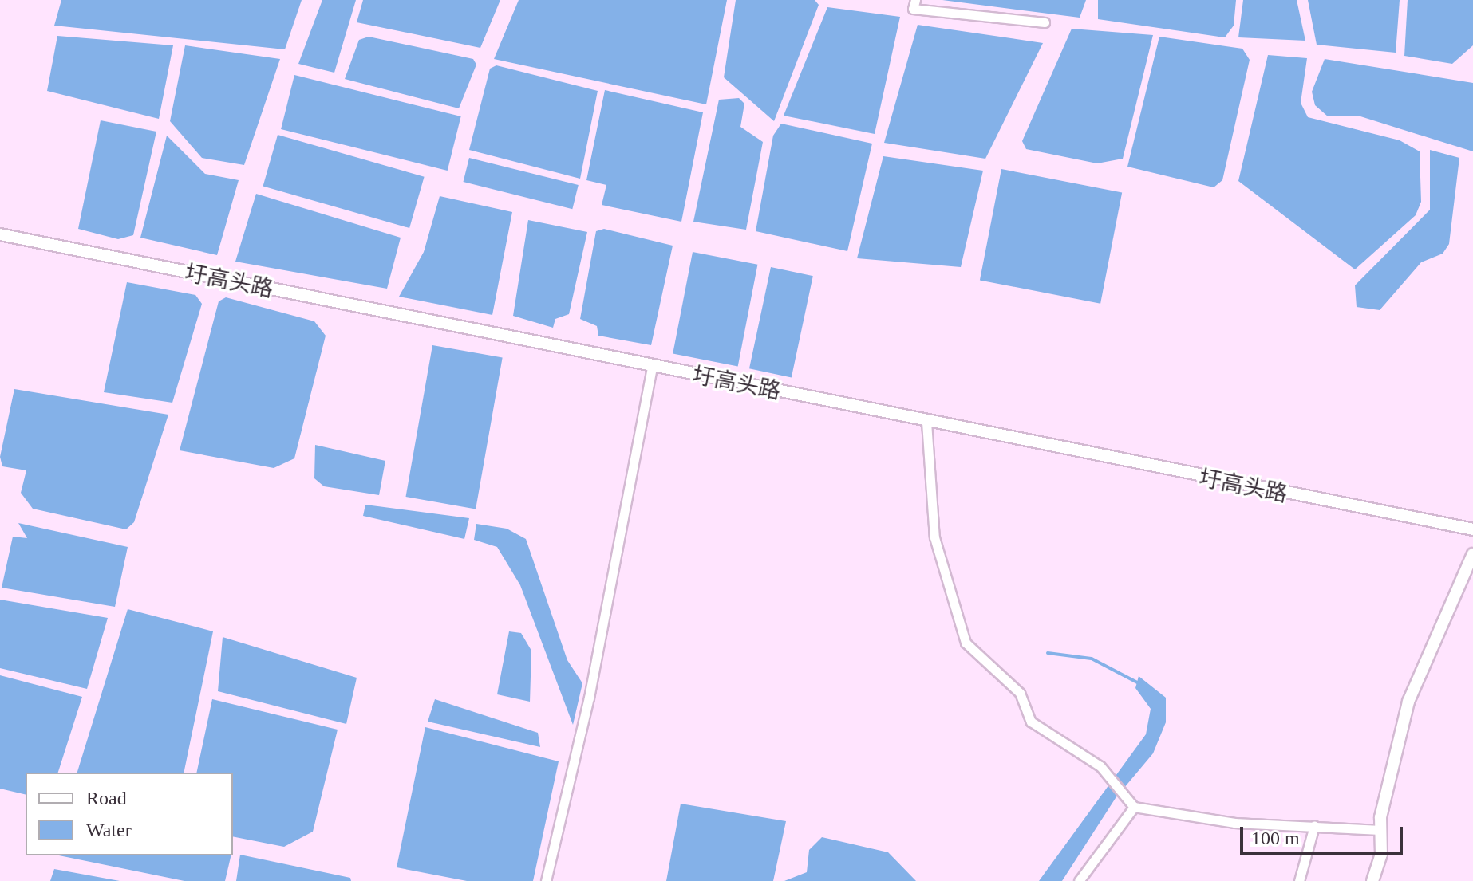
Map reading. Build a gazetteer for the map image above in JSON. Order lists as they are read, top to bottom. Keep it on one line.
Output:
{"streets":{"street":["圩高头路"]},"legend":["Road","Water"],"scale_bar":"100 m"}
